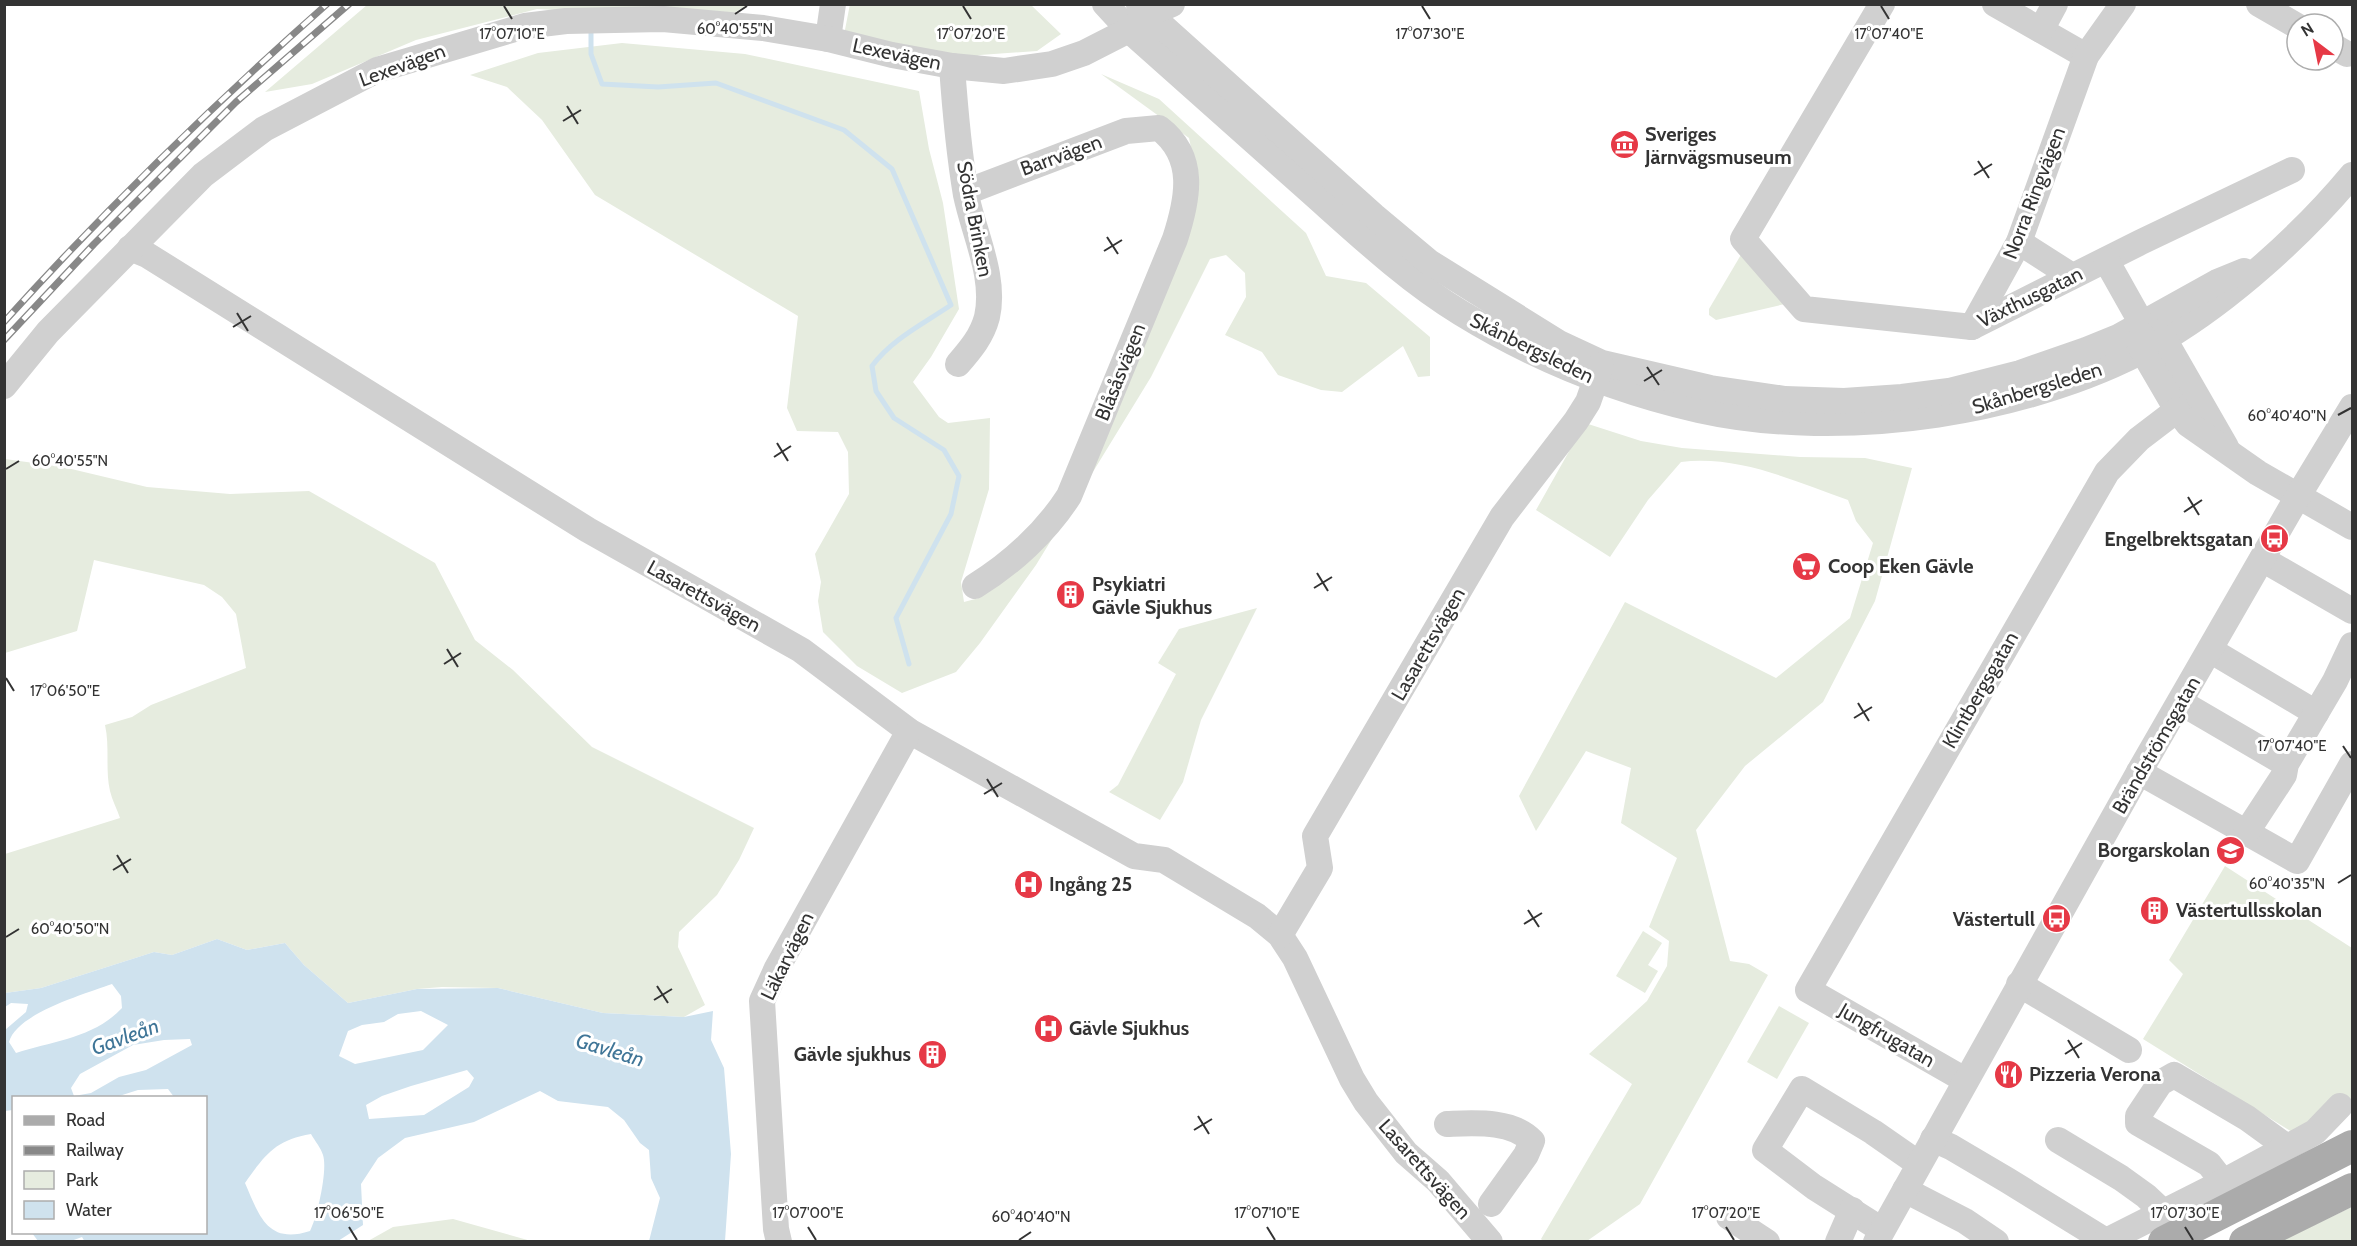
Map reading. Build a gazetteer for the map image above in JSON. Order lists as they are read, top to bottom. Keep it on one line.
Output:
{"streets":{"street":["Lexevägen","Barrvägen","Norra Ringvägen","Södra Brinken","Växthusgatan","Skånbergsleden","Blåsåsvägen","Lasarettsvägen","Klintbergsgatan","Brändströmsgatan","Läkarvägen","Jungfrugatan"]},"crossings":[["Lexevägen","Södra Brinken"],["Lexevägen","Skånbergsleden"],["Lexevägen","Lasarettsvägen"],["Barrvägen","Södra Brinken"],["Barrvägen","Blåsåsvägen"],["Norra Ringvägen","Växthusgatan"],["Skånbergsleden","Lasarettsvägen"],["Lasarettsvägen","Läkarvägen"],["Klintbergsgatan","Jungfrugatan"],["Brändströmsgatan","Jungfrugatan"]],"water":["Gavleån"],"places":{"museum":["Sveriges Järnvägsmuseum"],"bus stop":["Engelbrektsgatan","Västertull"],"supermarket":["Coop Eken Gävle"],"building":["Psykiatri Gävle Sjukhus","Västertullsskolan","Gävle sjukhus"],"school or university":["Borgarskolan"],"hospital":["Ingång 25","Gävle Sjukhus"],"restaurant":["Pizzeria Verona"]},"legend":["Road","Railway","Park","Water"],"north":"top left","coordinates":["60°40'55\"N","17°07'20\"E","17°07'10\"E","17°07'30\"E","17°07'40\"E","60°40'40\"N","17°06'50\"E","60°40'35\"N","60°40'50\"N","17°07'00\"E"]}
